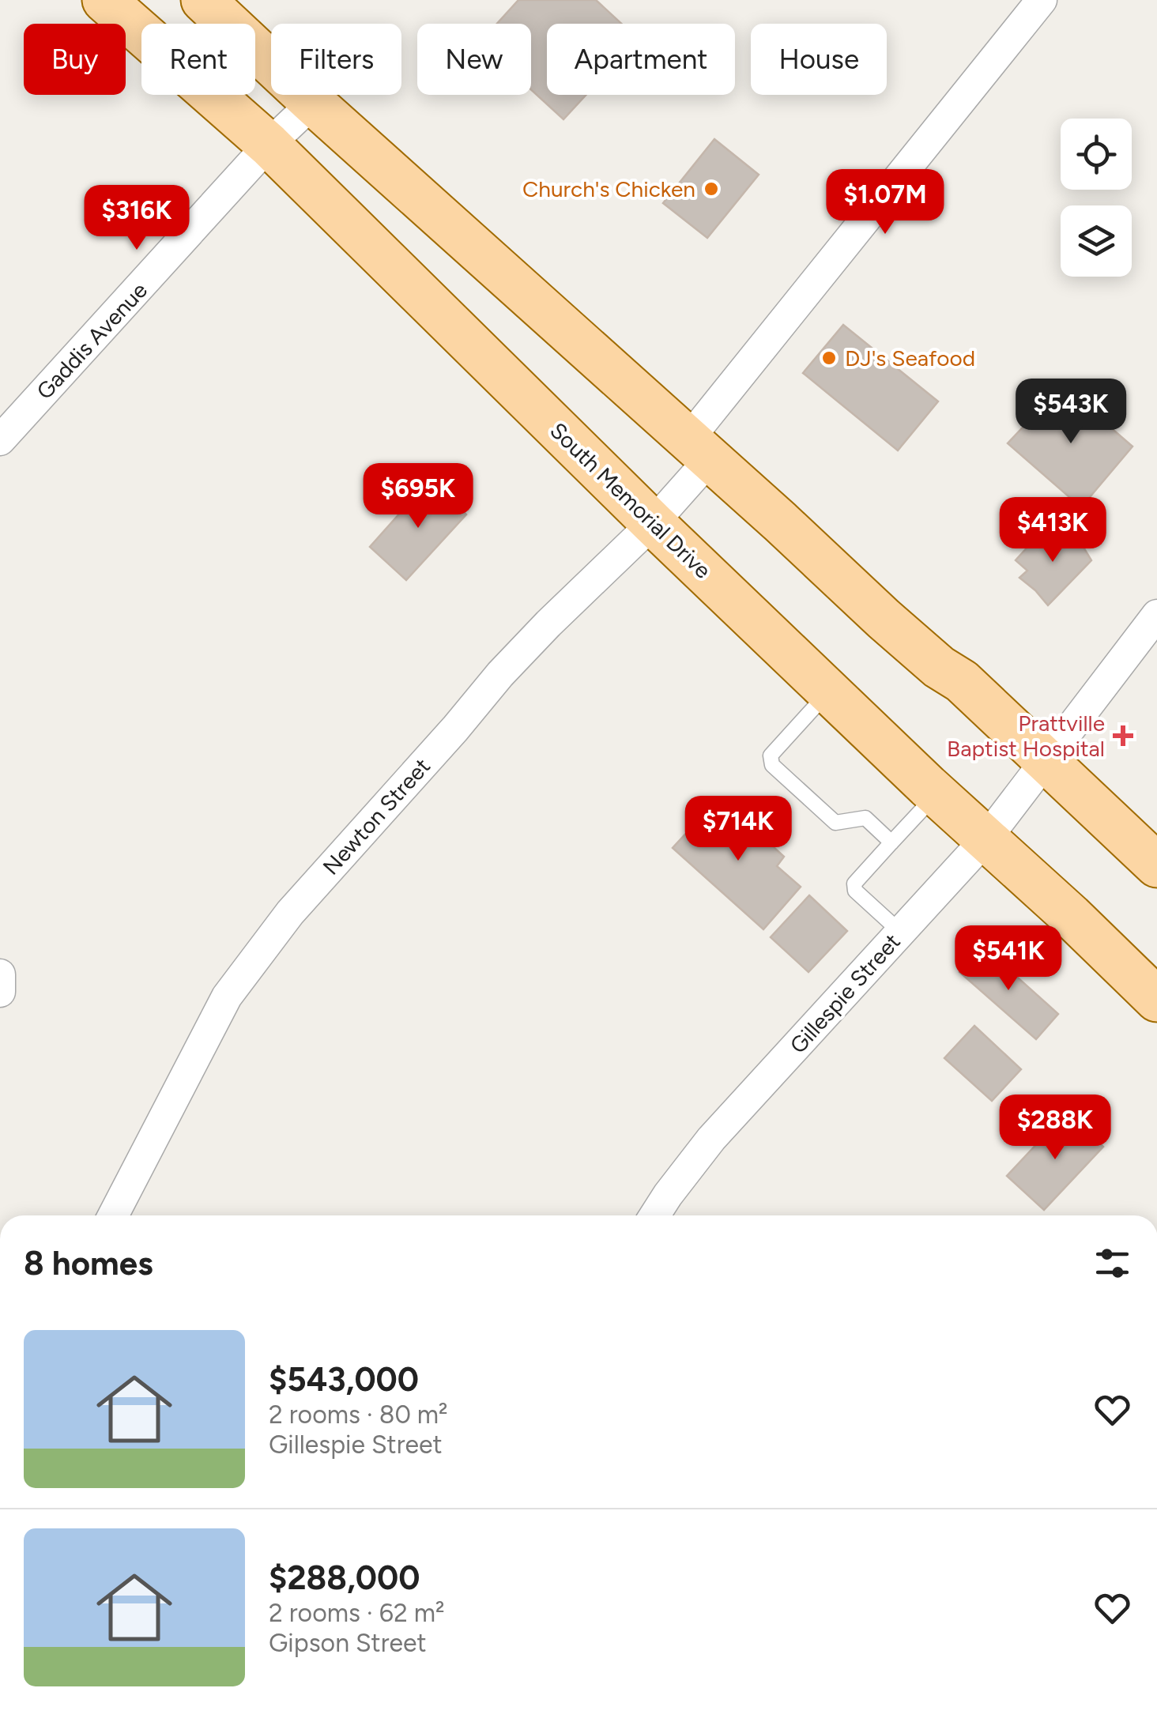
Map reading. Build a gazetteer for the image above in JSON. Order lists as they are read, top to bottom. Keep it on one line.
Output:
{"streets":{"main road":["South Memorial Drive"],"street":["Gaddis Avenue","Newton Street","Gillespie Street"]},"crossings":[["Gaddis Avenue","South Memorial Drive"],["South Memorial Drive","Newton Street"],["South Memorial Drive","Gillespie Street"]],"places":{"other":["Church's Chicken","DJ's Seafood"],"health":["Prattville Baptist Hospital"]},"page":{"chip":["Buy","Rent","Filters","New","Apartment","House"],"price":["$1.07M","$316K","$543K","$695K","$413K","$714K","$541K","$288K"],"heading":"8 homes","list":[{"name":"$543,000","note":"2 rooms · 80 m² · Gillespie Street"},{"name":"$288,000","note":"2 rooms · 62 m² · Gipson Street"}]}}
